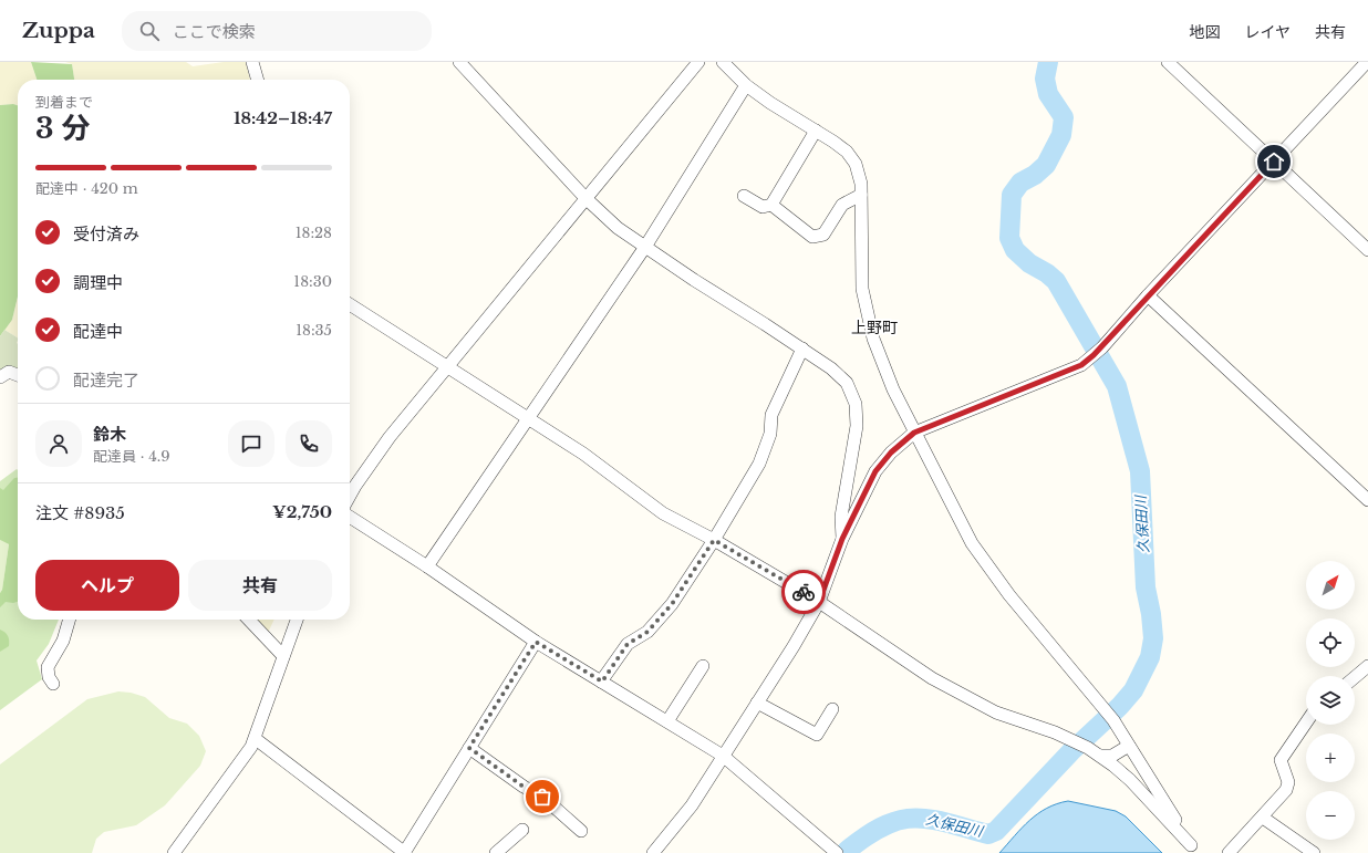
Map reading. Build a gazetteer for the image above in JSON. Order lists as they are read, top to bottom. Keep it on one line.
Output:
{"districts":["上野町"],"water":["久保田川"],"north":"top right","page":{"header":"Zuppa","search":"ここで検索","nav":["地図","レイヤ","共有"],"heading":["3 分","到着まで","18:42–18:47"],"panel":["鈴木","配達員 · 4.9","注文 #8935","¥2,750"],"bar":"配達中 · 420 m","list":[["受付済み","18:28"],["調理中","18:30"],["配達中","18:35"],"配達完了"],"buttons":["ヘルプ","共有"],"map_buttons":["+","−"]}}
